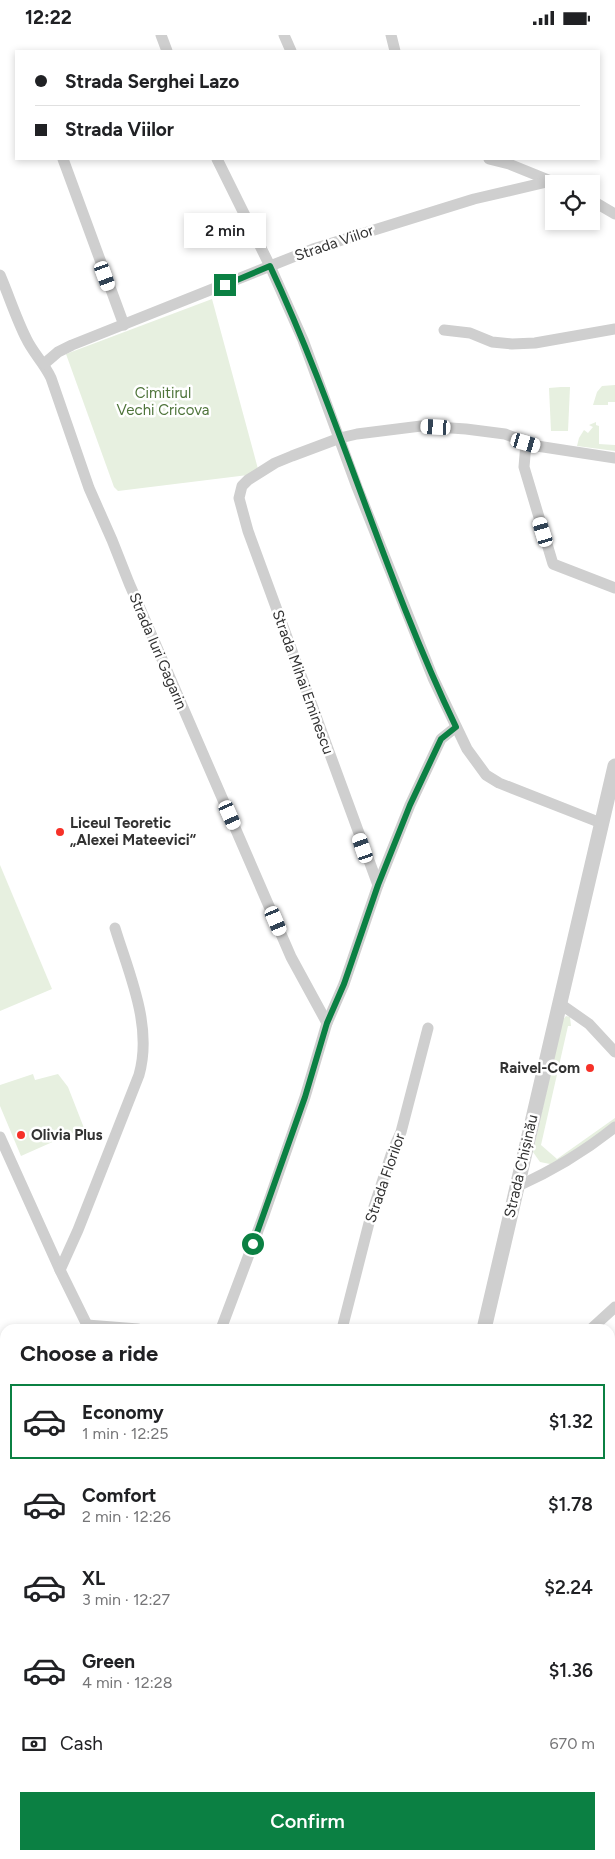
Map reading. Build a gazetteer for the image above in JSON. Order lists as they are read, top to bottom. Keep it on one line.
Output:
{"streets":{"street":["Strada Viilor","Strada Iuri Gagarin","Strada Mihai Eminescu","Strada Chișinău","Strada Florilor"]},"crossings":[["Strada Viilor","Strada Iuri Gagarin"]],"parks":["Cimitirul Vechi Cricova"],"places":["Liceul Teoretic „Alexei Mateevici“","Raivel-Com","Olivia Plus"],"page":{"status":"12:22","banner":["Strada Serghei Lazo","Strada Viilor"],"bubble":"2 min","heading":"Choose a ride","list":[{"name":"Economy","note":"1 min · 12:25","value":"$1.32"},{"name":"Comfort","note":"2 min · 12:26","value":"$1.78"},{"name":"XL","note":"3 min · 12:27","value":"$2.24"},{"name":"Green","note":"4 min · 12:28","value":"$1.36"}],"pay":["Cash","670 m"],"buttons":"Confirm"}}
